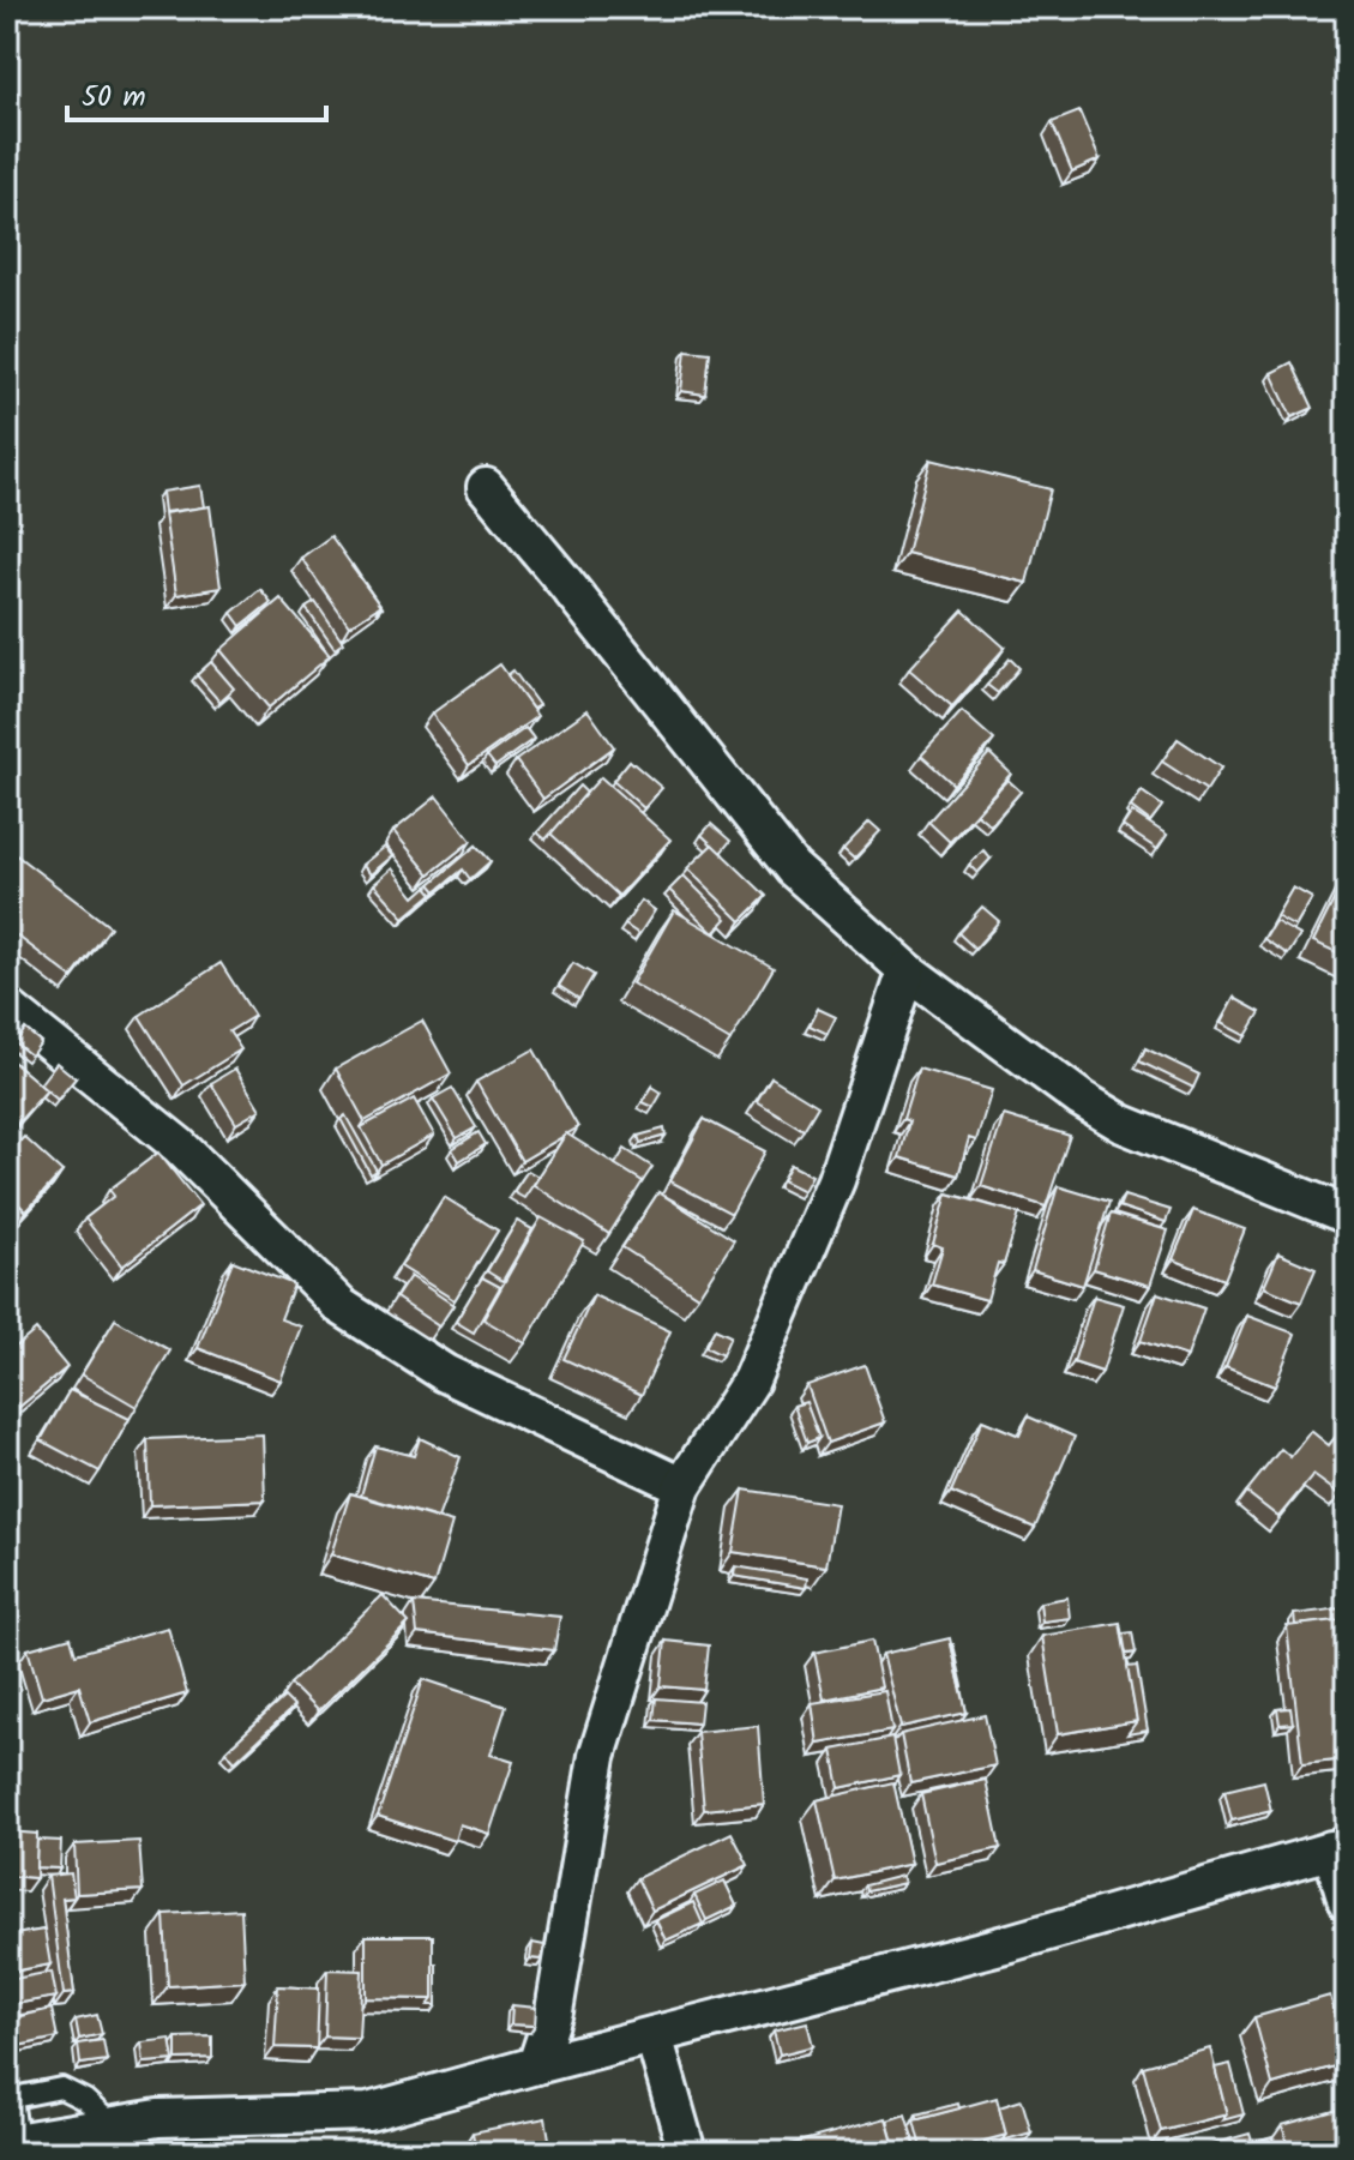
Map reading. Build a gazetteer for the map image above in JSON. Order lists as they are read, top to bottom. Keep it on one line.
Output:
{"scale_bar":"50 m"}
